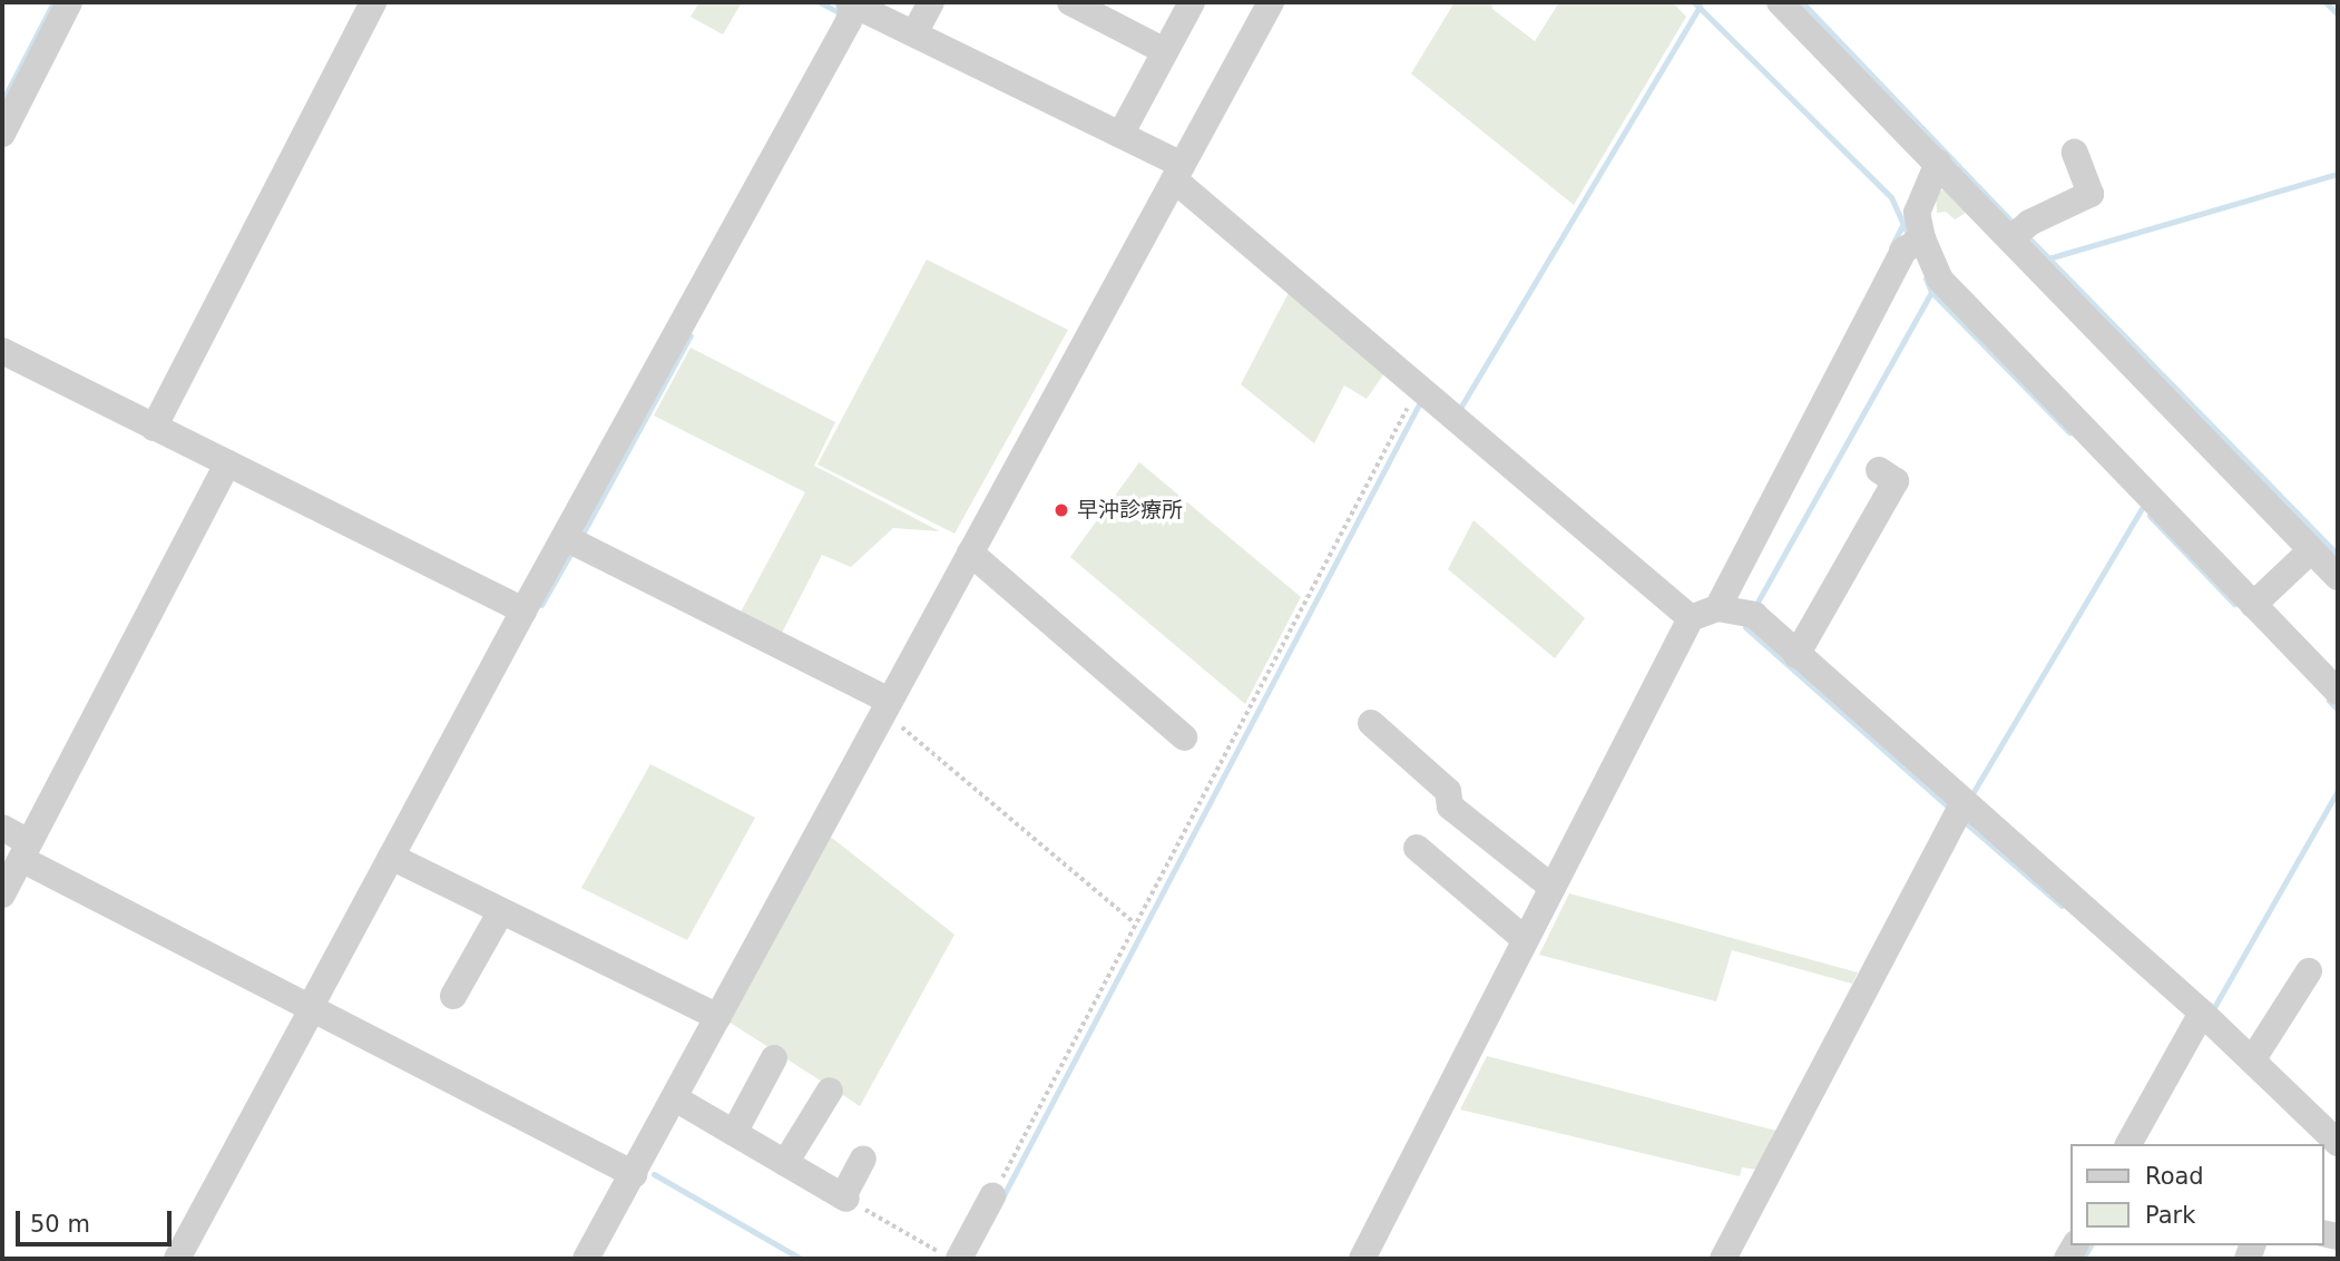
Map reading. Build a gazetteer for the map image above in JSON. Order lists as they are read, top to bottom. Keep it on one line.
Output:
{"places":["早沖診療所"],"legend":["Road","Park"],"scale_bar":"50 m"}
